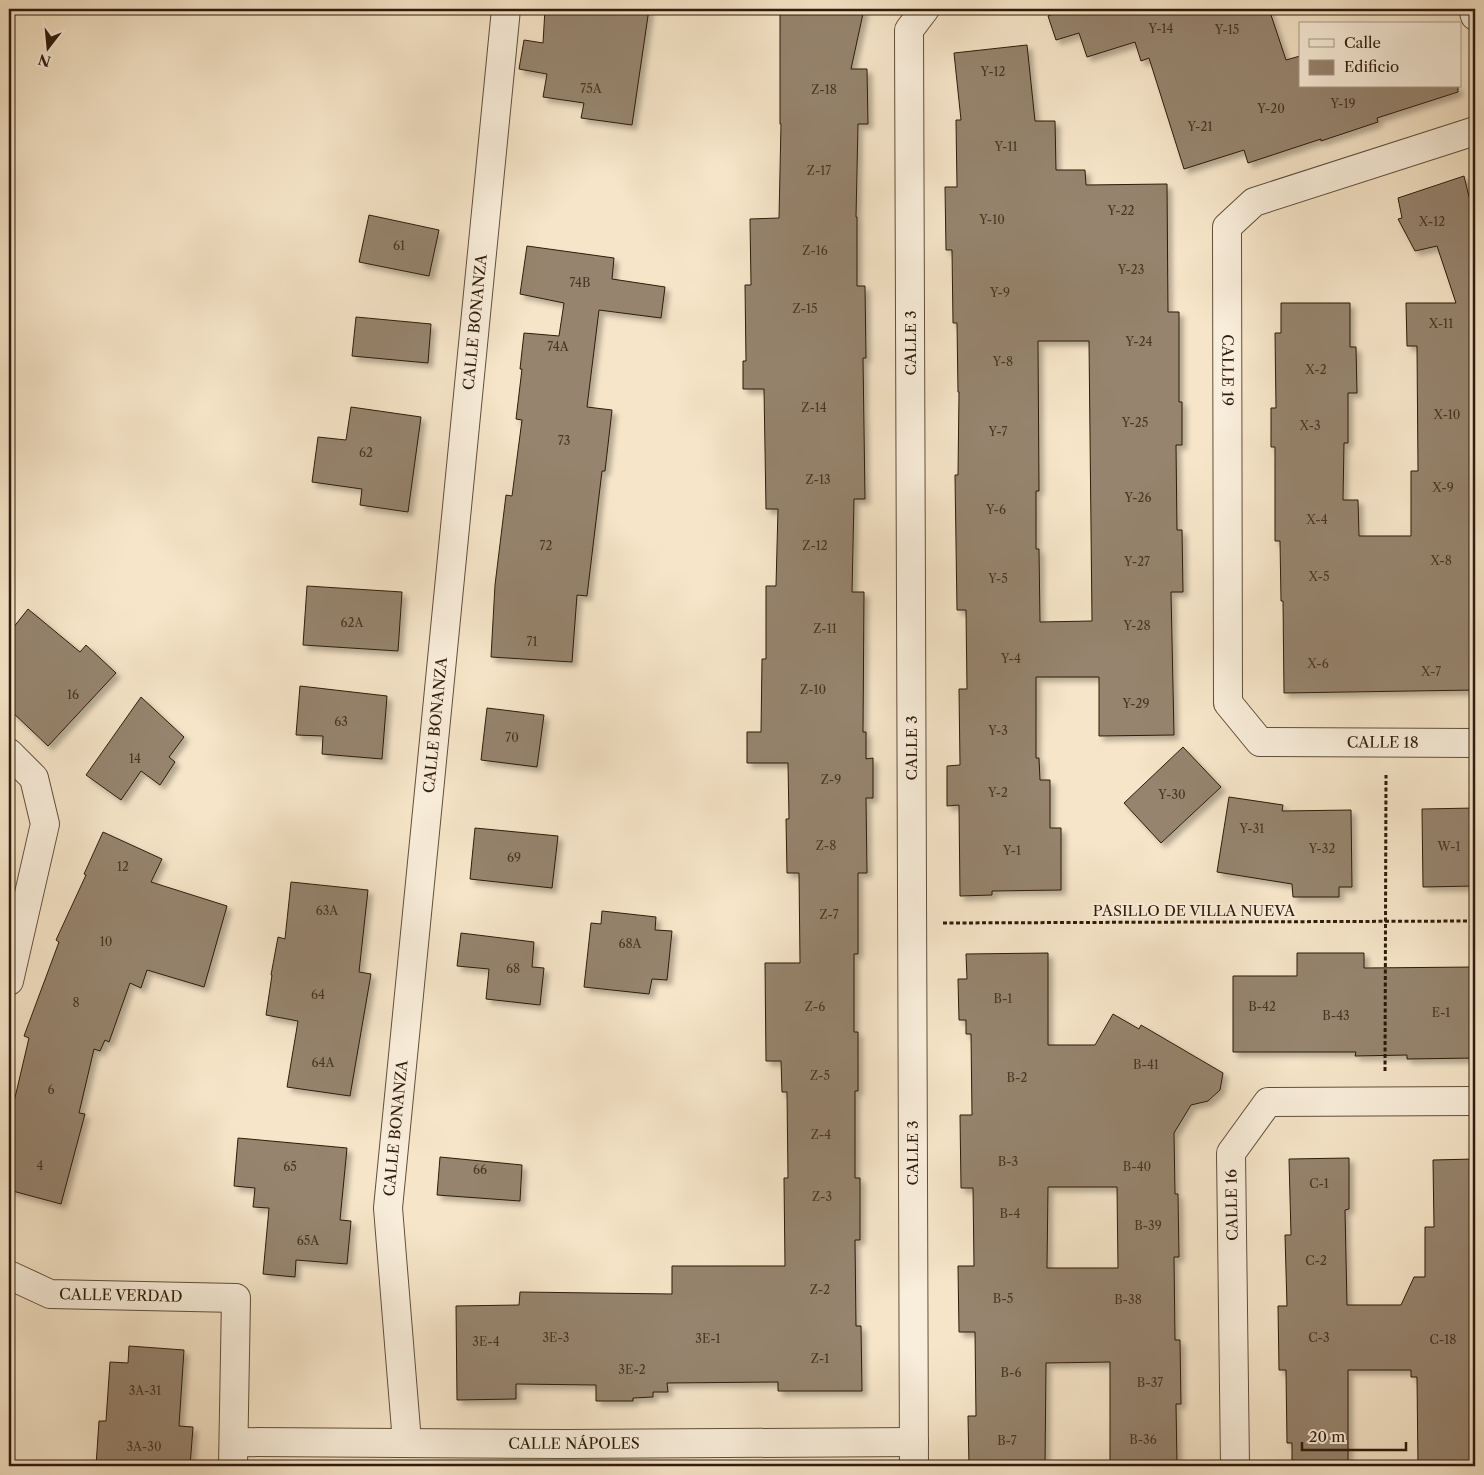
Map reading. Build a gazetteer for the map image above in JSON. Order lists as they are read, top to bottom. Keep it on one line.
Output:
{"streets":{"street":["CALLE BONANZA","CALLE 3","CALLE 19","CALLE 18","CALLE 16","CALLE VERDAD","CALLE NÁPOLES"],"path":["PASILLO DE VILLA NUEVA"]},"crossings":[["CALLE BONANZA","CALLE NÁPOLES"],["CALLE 3","PASILLO DE VILLA NUEVA"],["CALLE 3","CALLE NÁPOLES"],["CALLE 19","CALLE 18"],["CALLE VERDAD","CALLE NÁPOLES"]],"house_numbers":["Y-14","Y-15","Y-12","75A","Z-18","Y-19","Y-20","Y-21","Y-11","Z-17","Y-22","Y-10","X-12","61","Z-16","Y-23","74B","Y-9","Z-15","X-11","Y-24","74A","Y-8","X-2","Z-14","X-10","Y-25","X-3","Y-7","73","62","Z-13","X-9","Y-26","Y-6","X-4","72","Z-12","X-8","Y-27","X-5","Y-5","62A","Y-28","Z-11","71","Y-4","X-6","X-7","Z-10","16","Y-29","63","Y-3","70","14","Z-9","Y-2","Y-30","Y-31","Z-8","W-1","Y-32","Y-1","69","12","63A","Z-7","10","68A","68","64","B-1","8","Z-6","B-42","E-1","B-43","64A","B-41","Z-5","B-2","6","Z-4","B-3","4","65","B-40","66","C-1","Z-3","B-4","B-39","65A","C-2","Z-2","B-5","B-38","3E-3","C-3","3E-1","C-18","3E-4","Z-1","3E-2","B-6","B-37","3A-31","B-36","B-7","3A-30"],"legend":["Calle","Edificio"],"scale_bar":"20 m","north":"bottom"}
